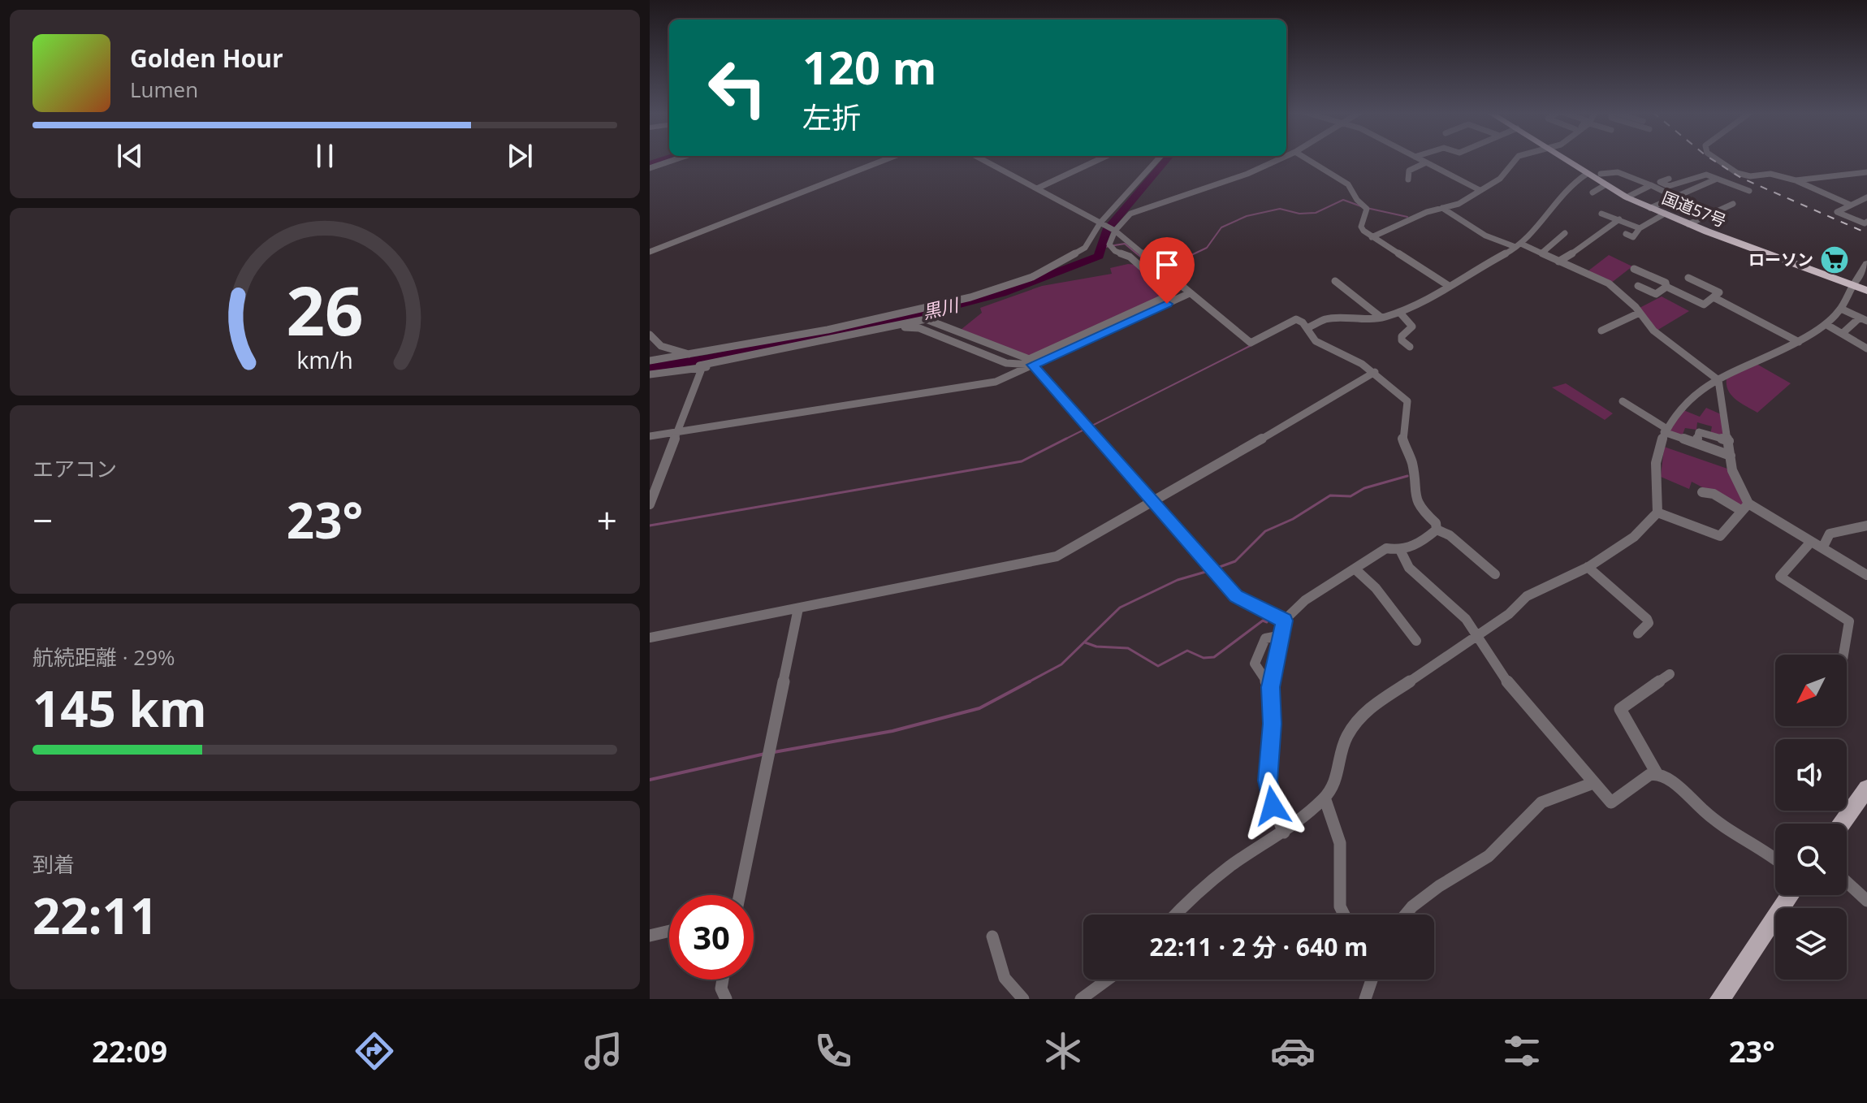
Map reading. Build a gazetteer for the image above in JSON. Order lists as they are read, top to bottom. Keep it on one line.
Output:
{"streets":{"highway":["国道57号"]},"water":["黒川"],"places":{"supermarket":["ローソン"]},"north":"bottom left","page":{"turn":["120 m","左折"],"song":["Golden Hour","Lumen"],"tile":["エアコン",["航続距離 · 29%","145 km"],["到着","22:11"]],"heat":["−","23°","+"],"limit":"30","trip":"22:11 · 2 分 · 640 m","tabs":["22:09","23°"],"gauge":["26","km/h"]}}
